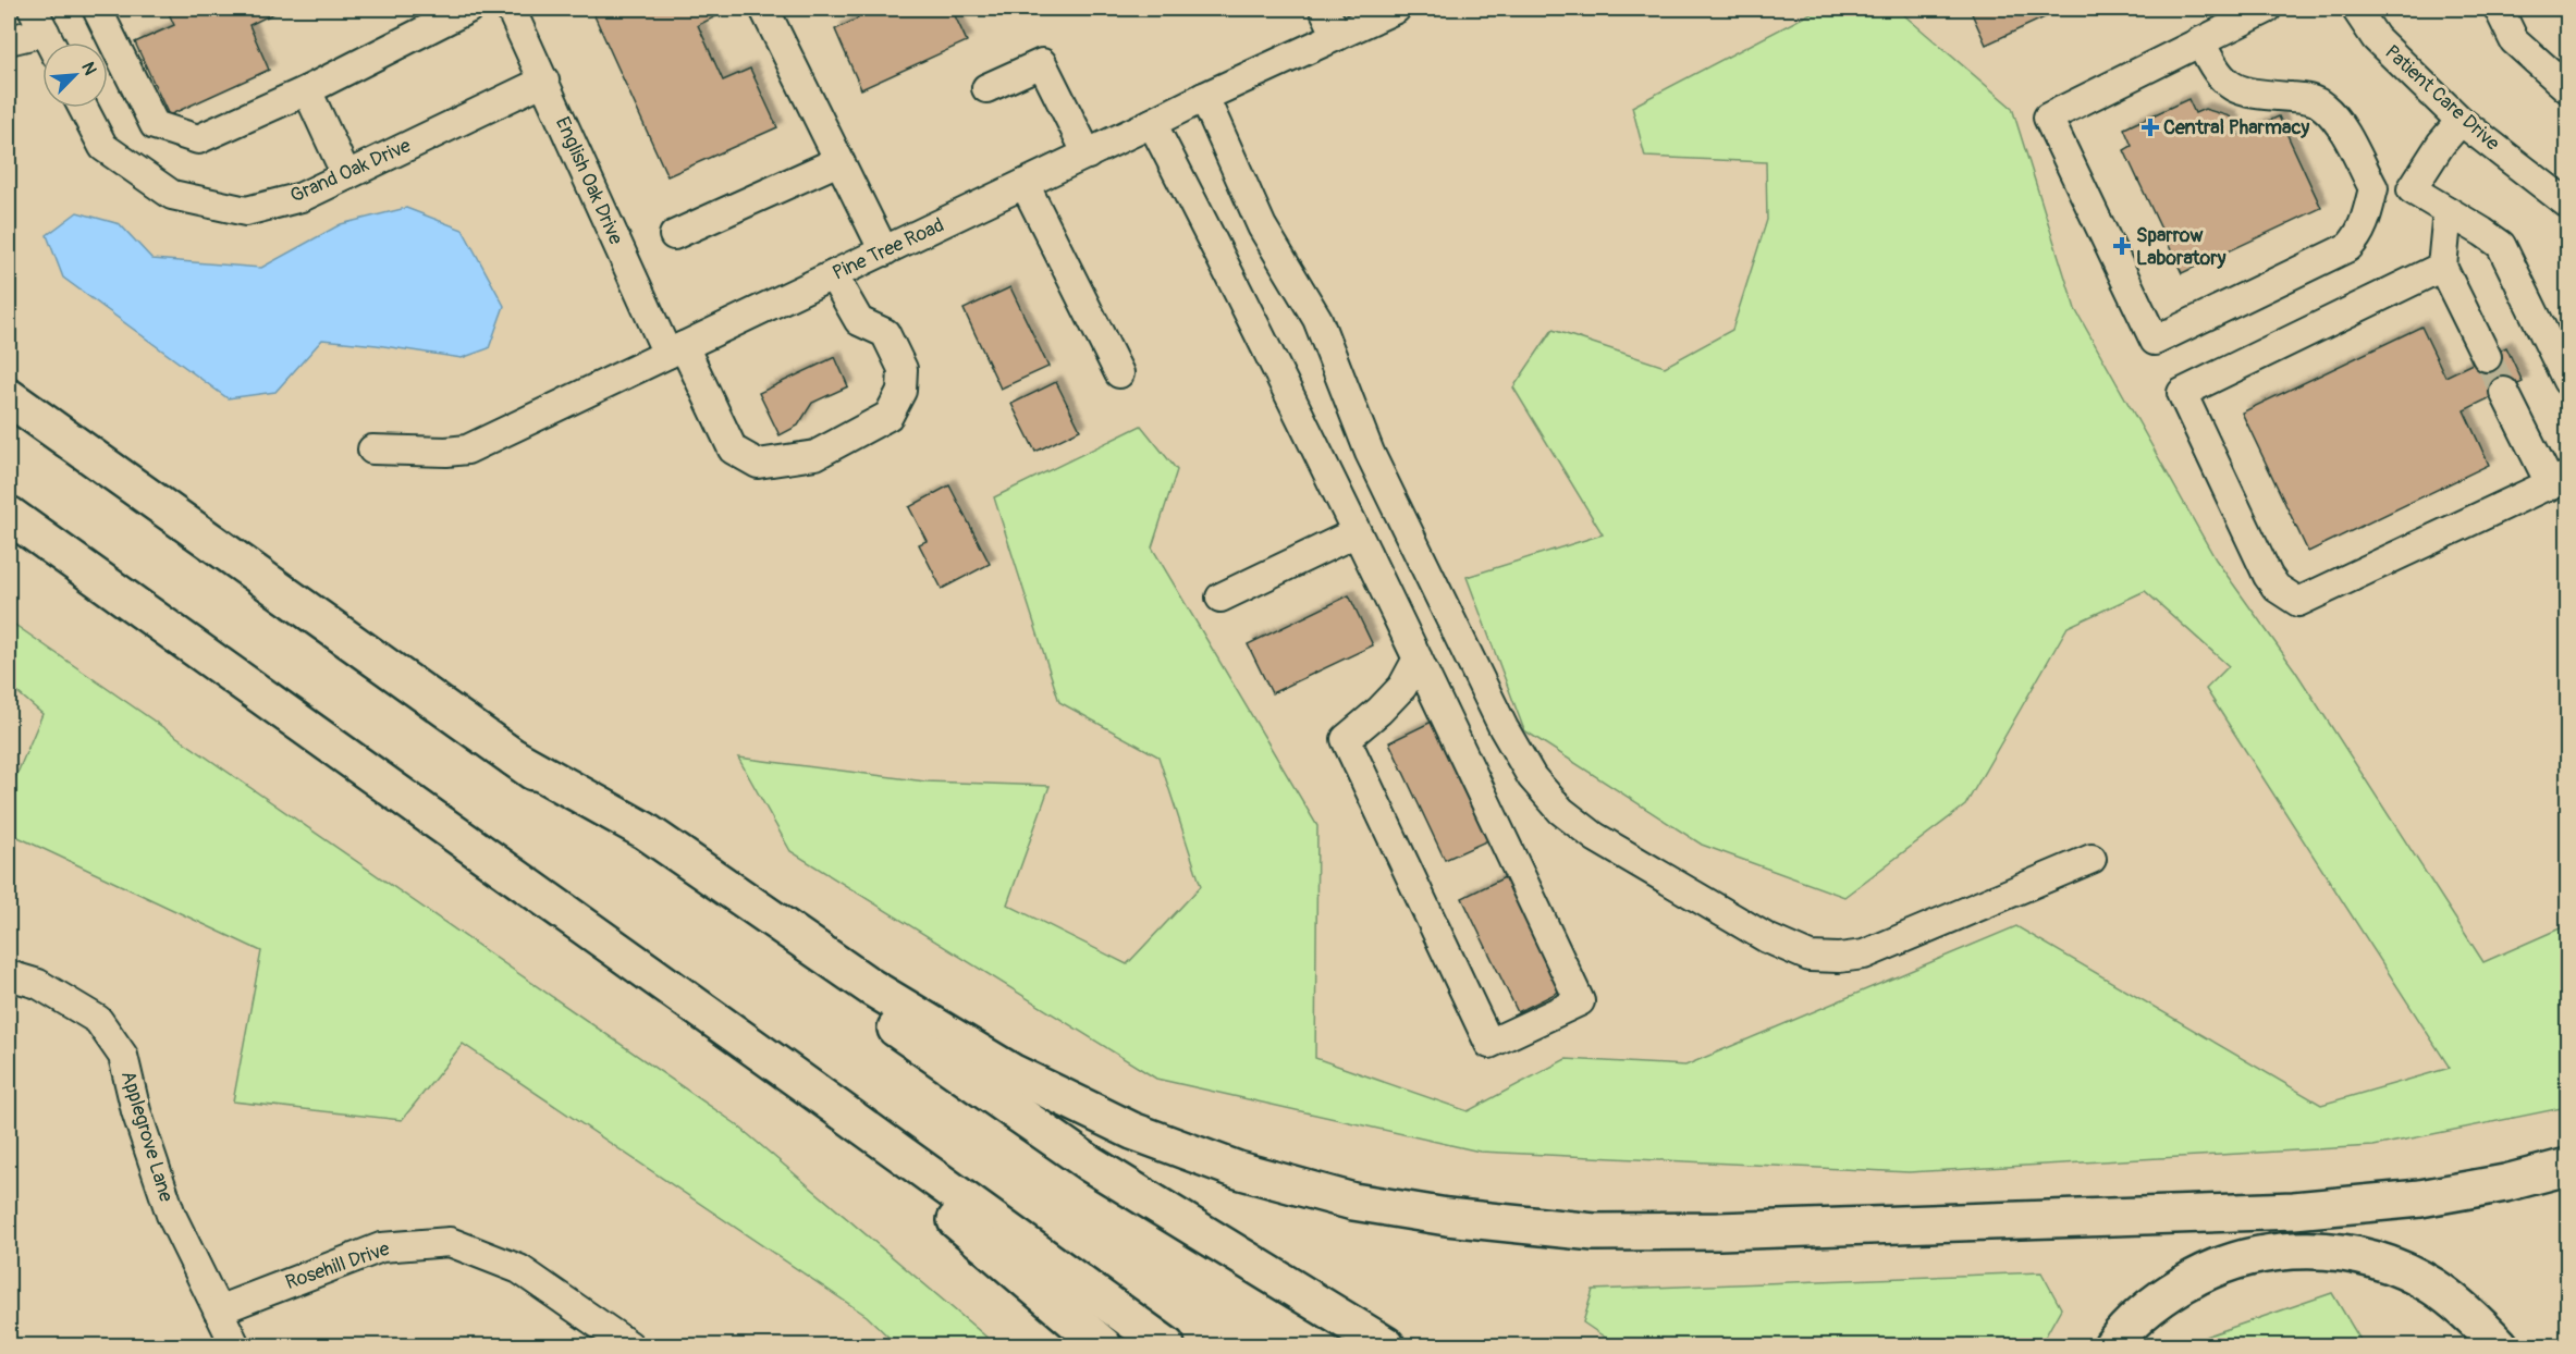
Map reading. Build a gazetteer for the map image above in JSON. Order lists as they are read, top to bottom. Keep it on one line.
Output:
{"streets":{"street":["Patient Care Drive","Grand Oak Drive","English Oak Drive","Pine Tree Road","Applegrove Lane","Rosehill Drive"]},"crossings":[["Grand Oak Drive","English Oak Drive"],["English Oak Drive","Pine Tree Road"],["Applegrove Lane","Rosehill Drive"]],"places":{"health":["Central Pharmacy","Sparrow Laboratory"]},"north":"top right"}
